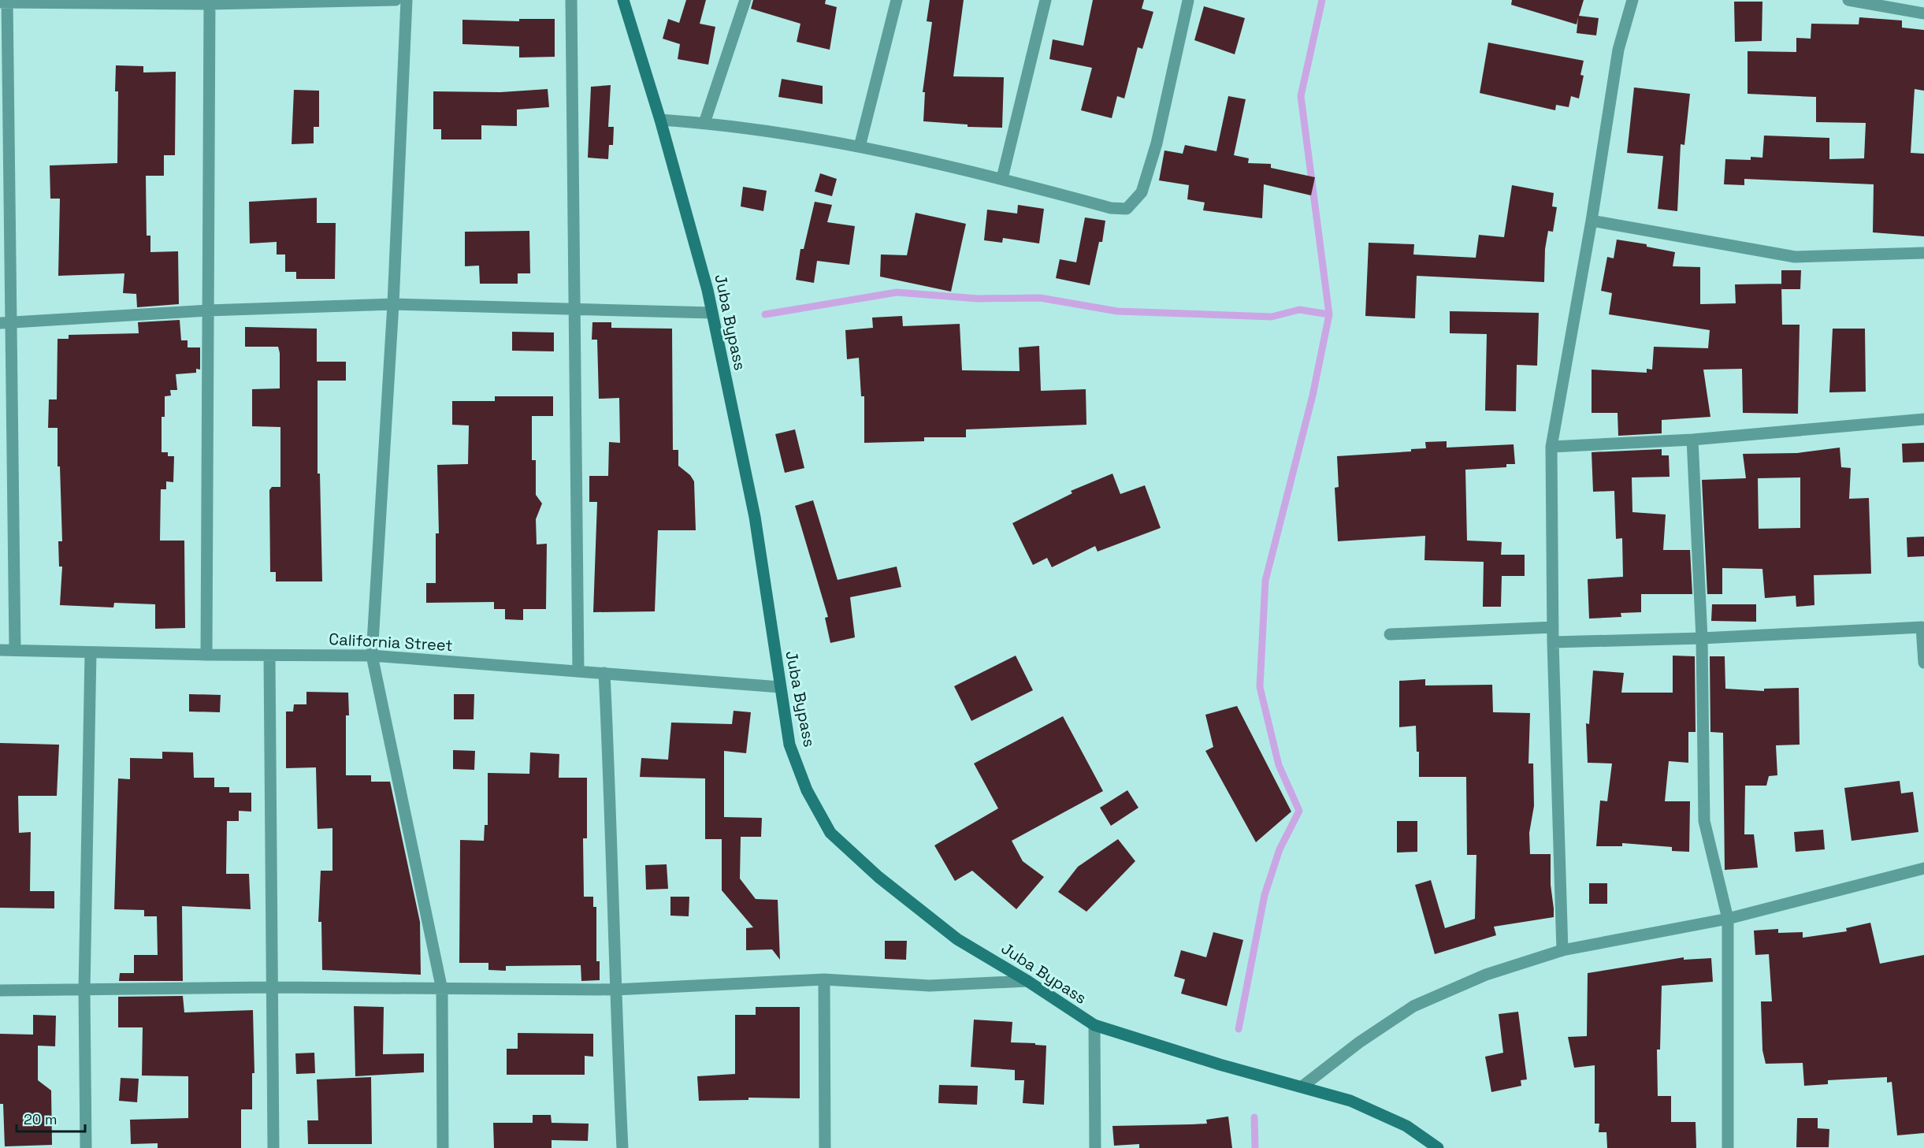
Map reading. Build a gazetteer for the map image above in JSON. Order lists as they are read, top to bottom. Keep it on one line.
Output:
{"streets":{"main road":["Juba Bypass"],"street":["California Street"]},"crossings":[["Juba Bypass","California Street"]],"scale_bar":"20 m"}
